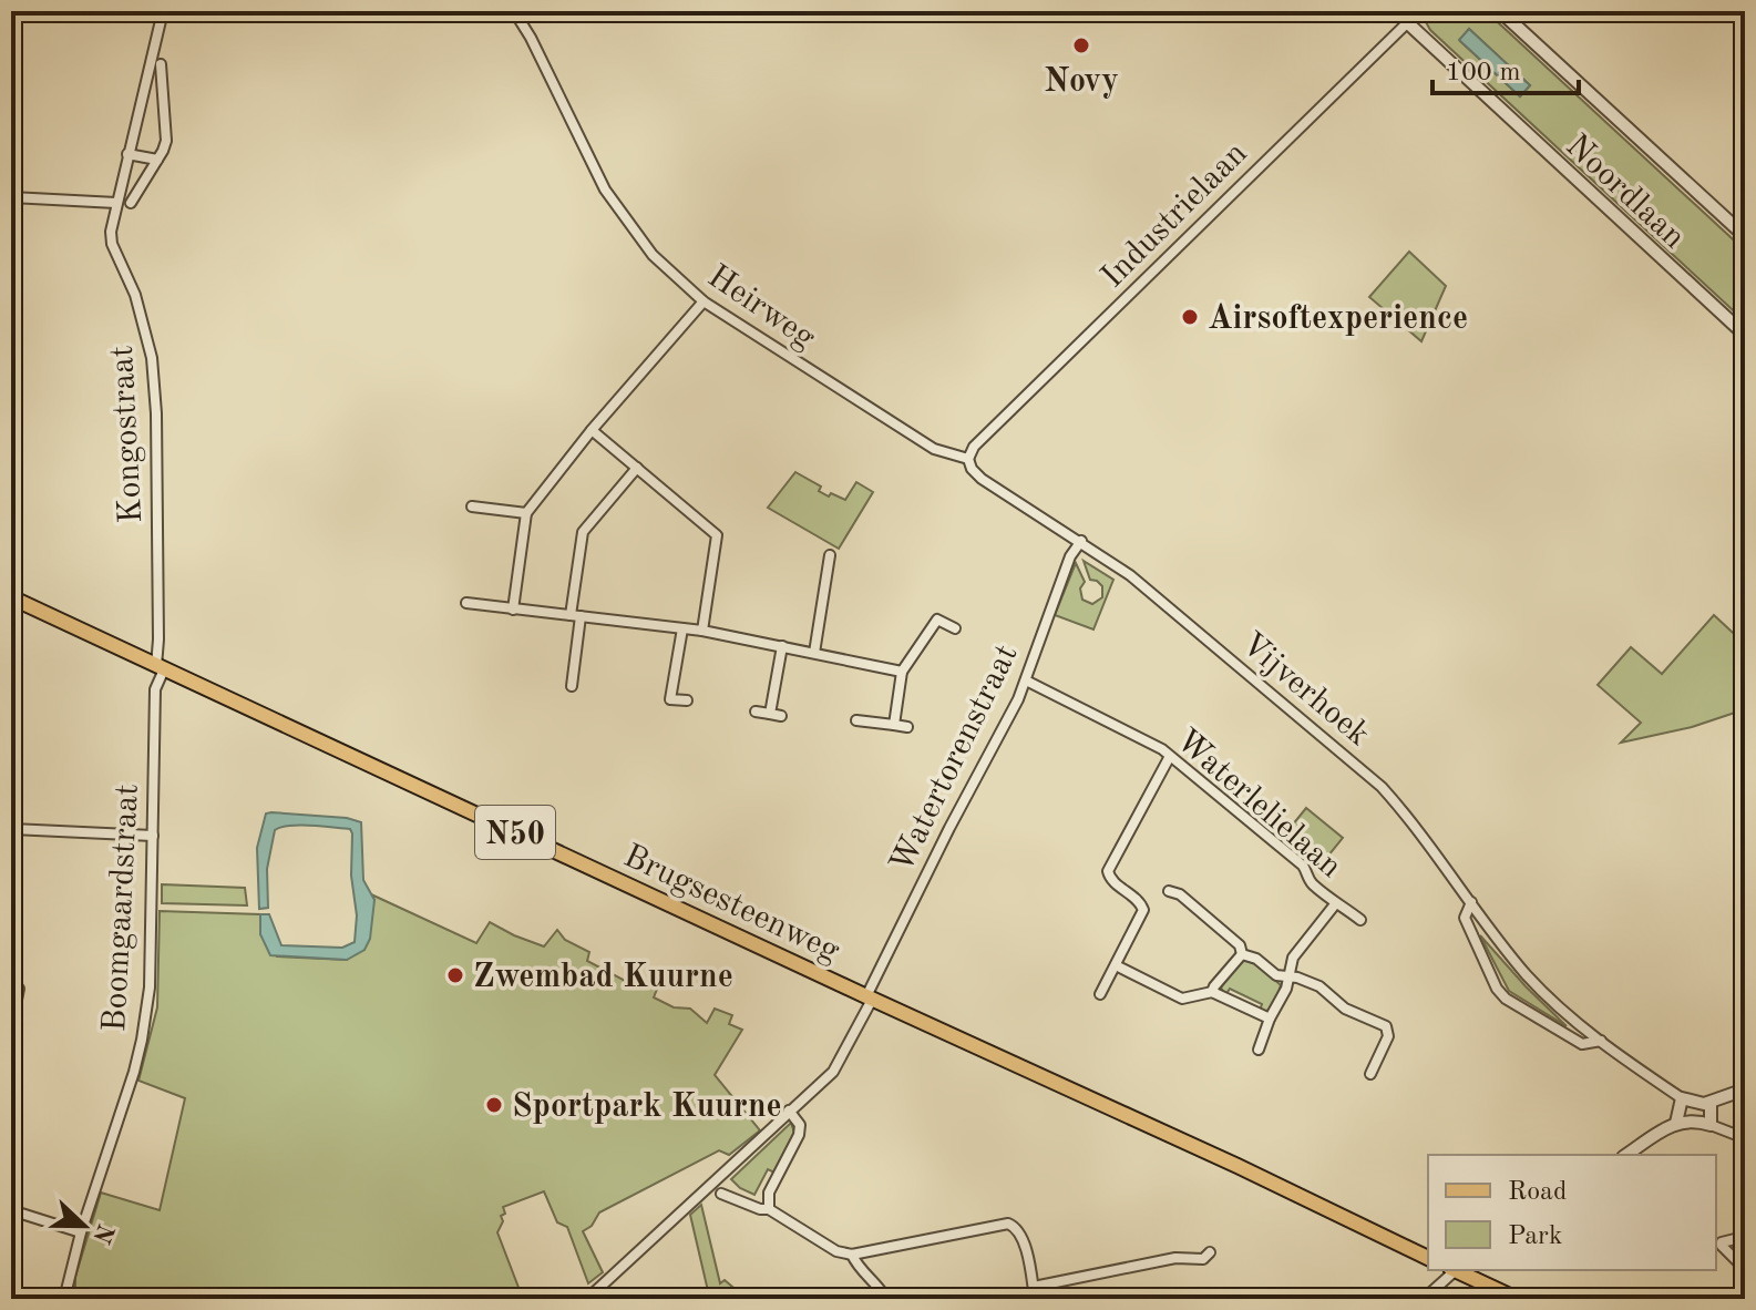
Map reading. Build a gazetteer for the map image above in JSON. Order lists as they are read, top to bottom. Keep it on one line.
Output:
{"streets":{"main road":["N50","Brugsesteenweg"],"street":["Noordlaan","Industrielaan","Heirweg","Kongostraat","Vijverhoek","Watertorenstraat","Waterlelielaan","Boomgaardstraat"]},"crossings":[["Noordlaan","Industrielaan"],["Industrielaan","Heirweg"],["Heirweg","Vijverhoek"],["Heirweg","Watertorenstraat"],["Kongostraat","Brugsesteenweg"],["Kongostraat","Boomgaardstraat"],["Vijverhoek","Watertorenstraat"],["Watertorenstraat","Waterlelielaan"],["Watertorenstraat","Brugsesteenweg"],["Brugsesteenweg","Boomgaardstraat"]],"places":["Novy","Airsoftexperience","Zwembad Kuurne","Sportpark Kuurne"],"legend":["Road","Park"],"scale_bar":"100 m","north":"right"}
